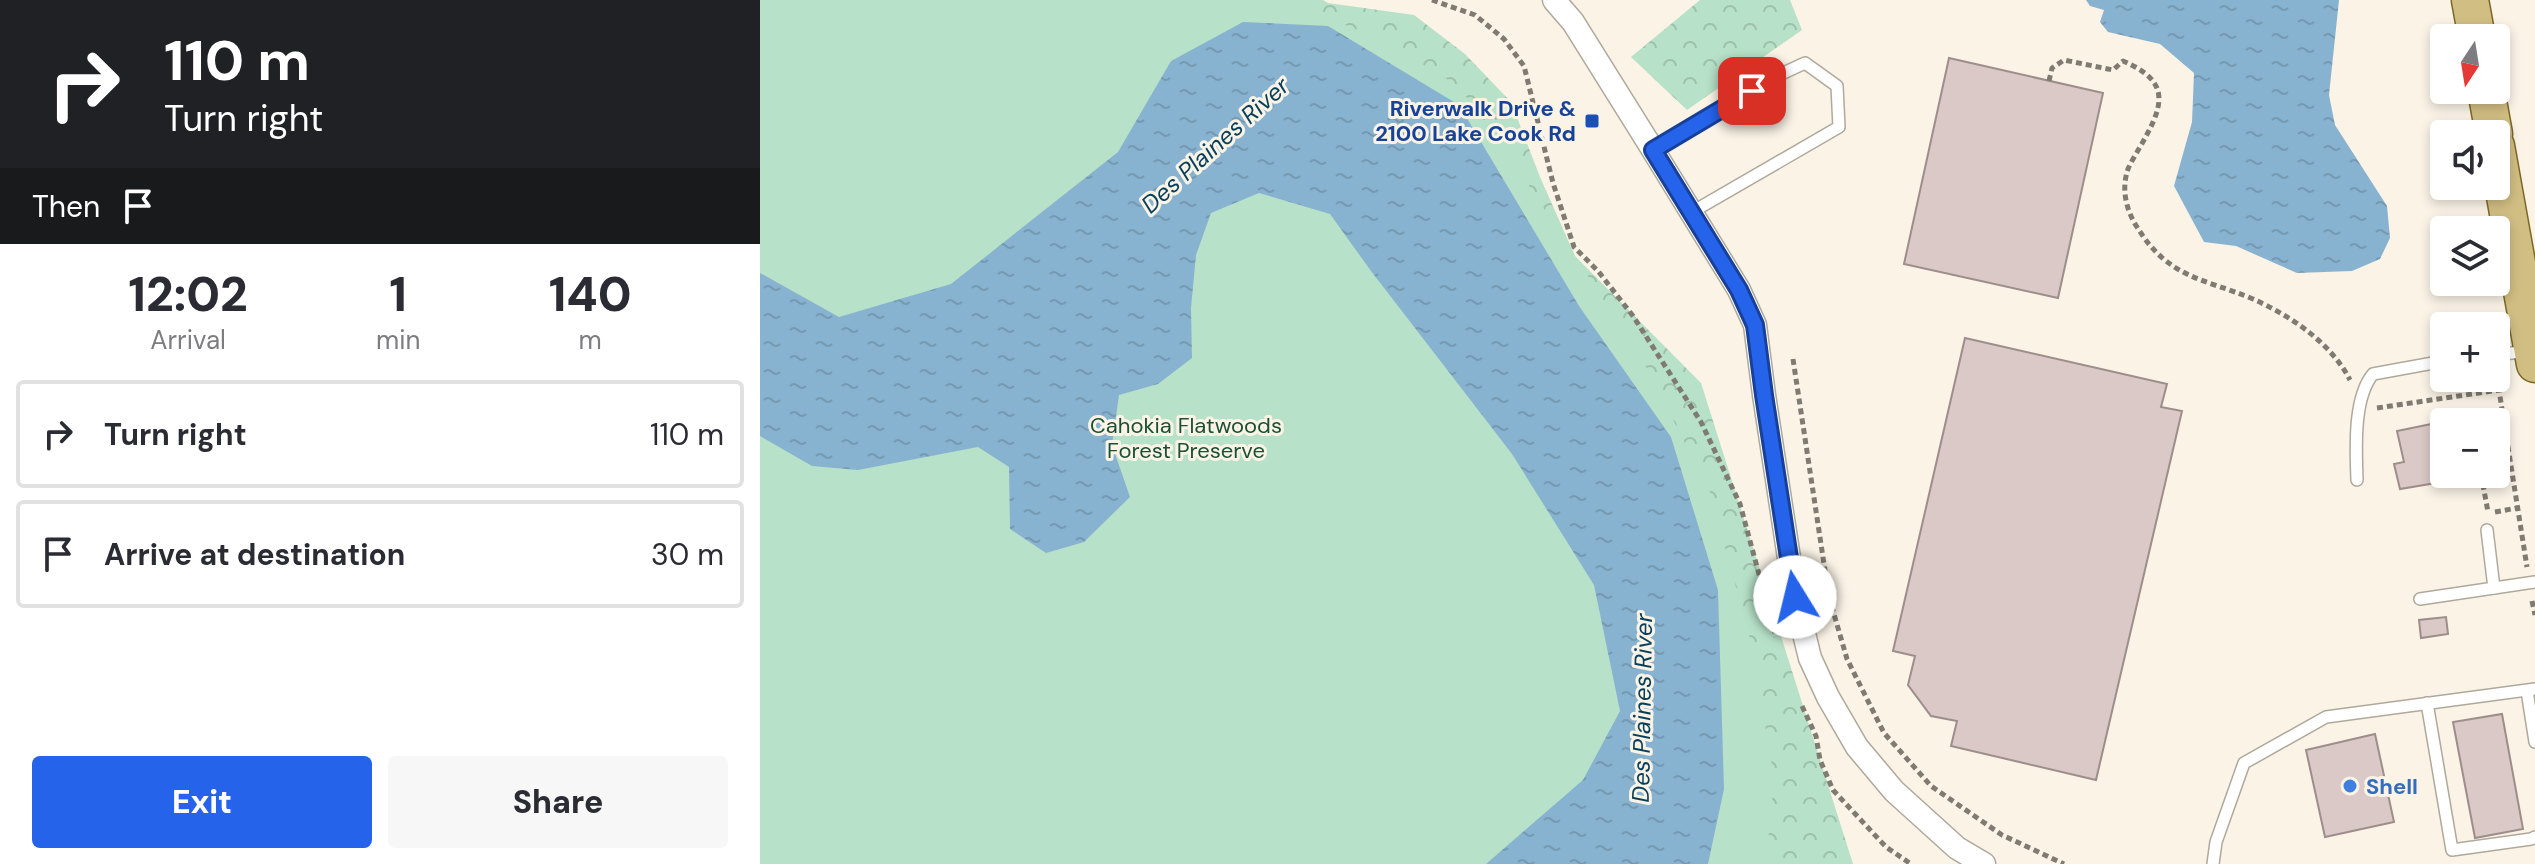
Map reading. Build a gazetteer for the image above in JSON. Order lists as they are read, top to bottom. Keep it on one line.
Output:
{"water":["Des Plaines River"],"parks":["Cahokia Flatwoods Forest Preserve"],"places":{"transit":["Riverwalk Drive & 2100 Lake Cook Rd"],"other":["Shell"]},"north":"bottom","page":{"turn":["110 m","Turn right"],"map_buttons":["+","−"],"then":"Then","eta":["12:02","Arrival","1","min","140","m"],"list":[{"name":"Turn right","value":"110 m"},{"name":"Arrive at destination","value":"30 m"}],"buttons":["Exit","Share"]}}
